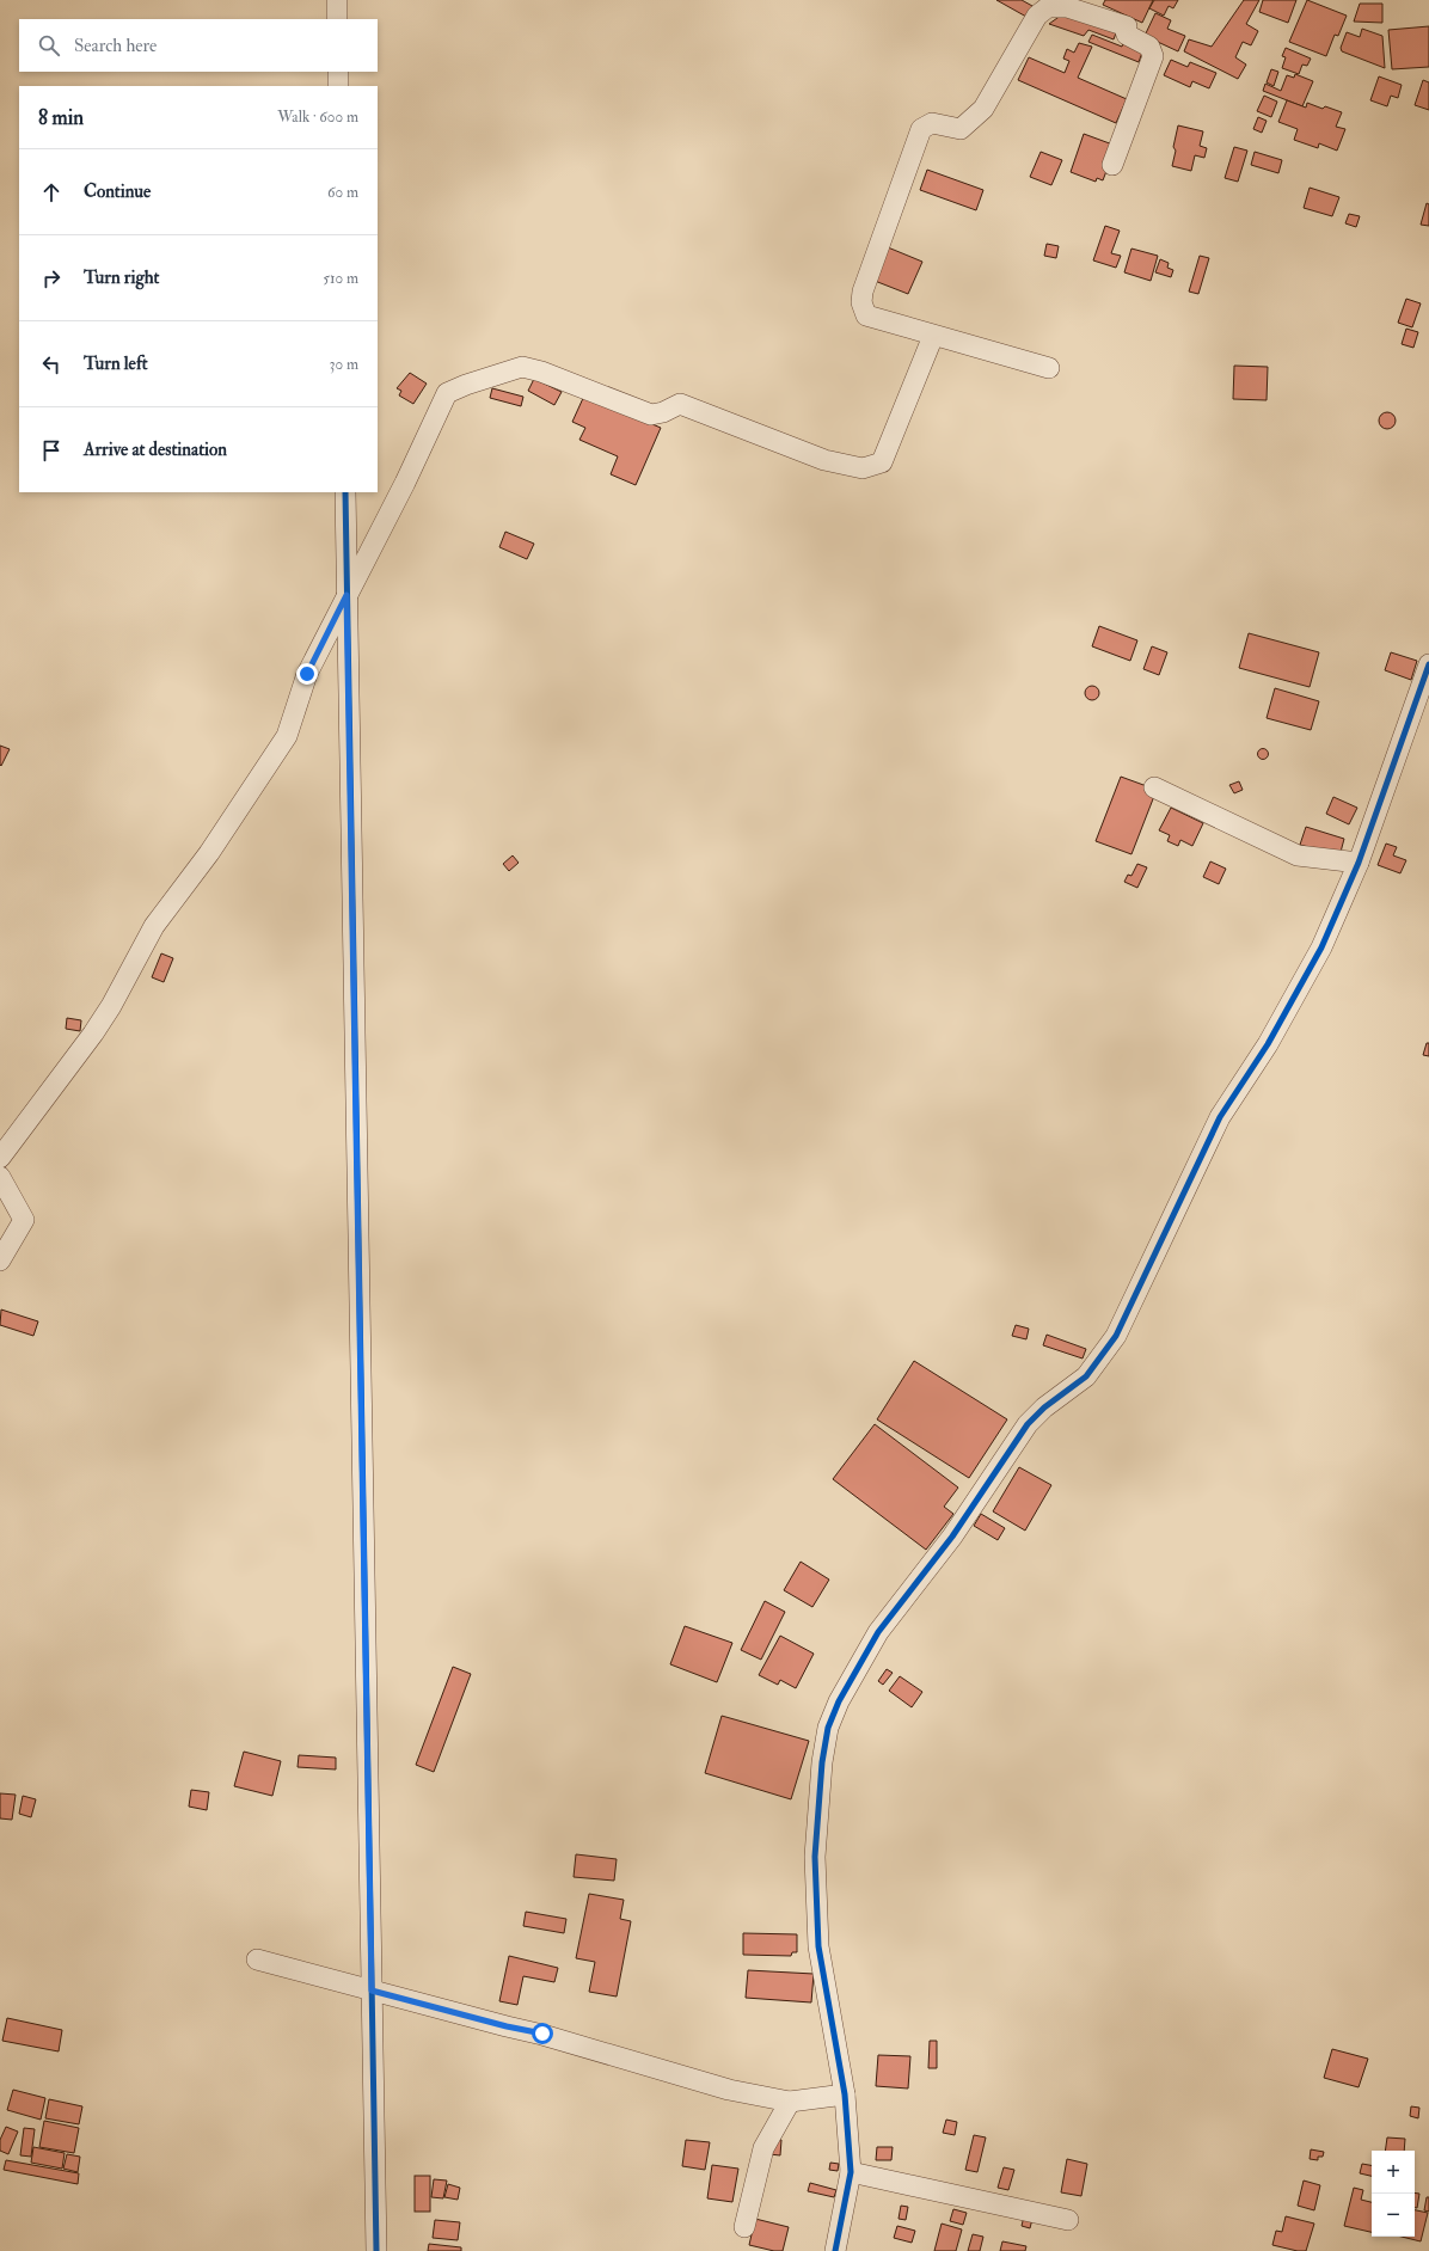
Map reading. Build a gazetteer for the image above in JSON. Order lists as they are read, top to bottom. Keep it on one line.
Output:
{"page":{"search":"Search here","heading":["8 min","Walk · 600 m"],"list":[["Continue","60 m"],["Turn right","510 m"],["Turn left","30 m"],"Arrive at destination"],"map_buttons":["+","−"]}}
